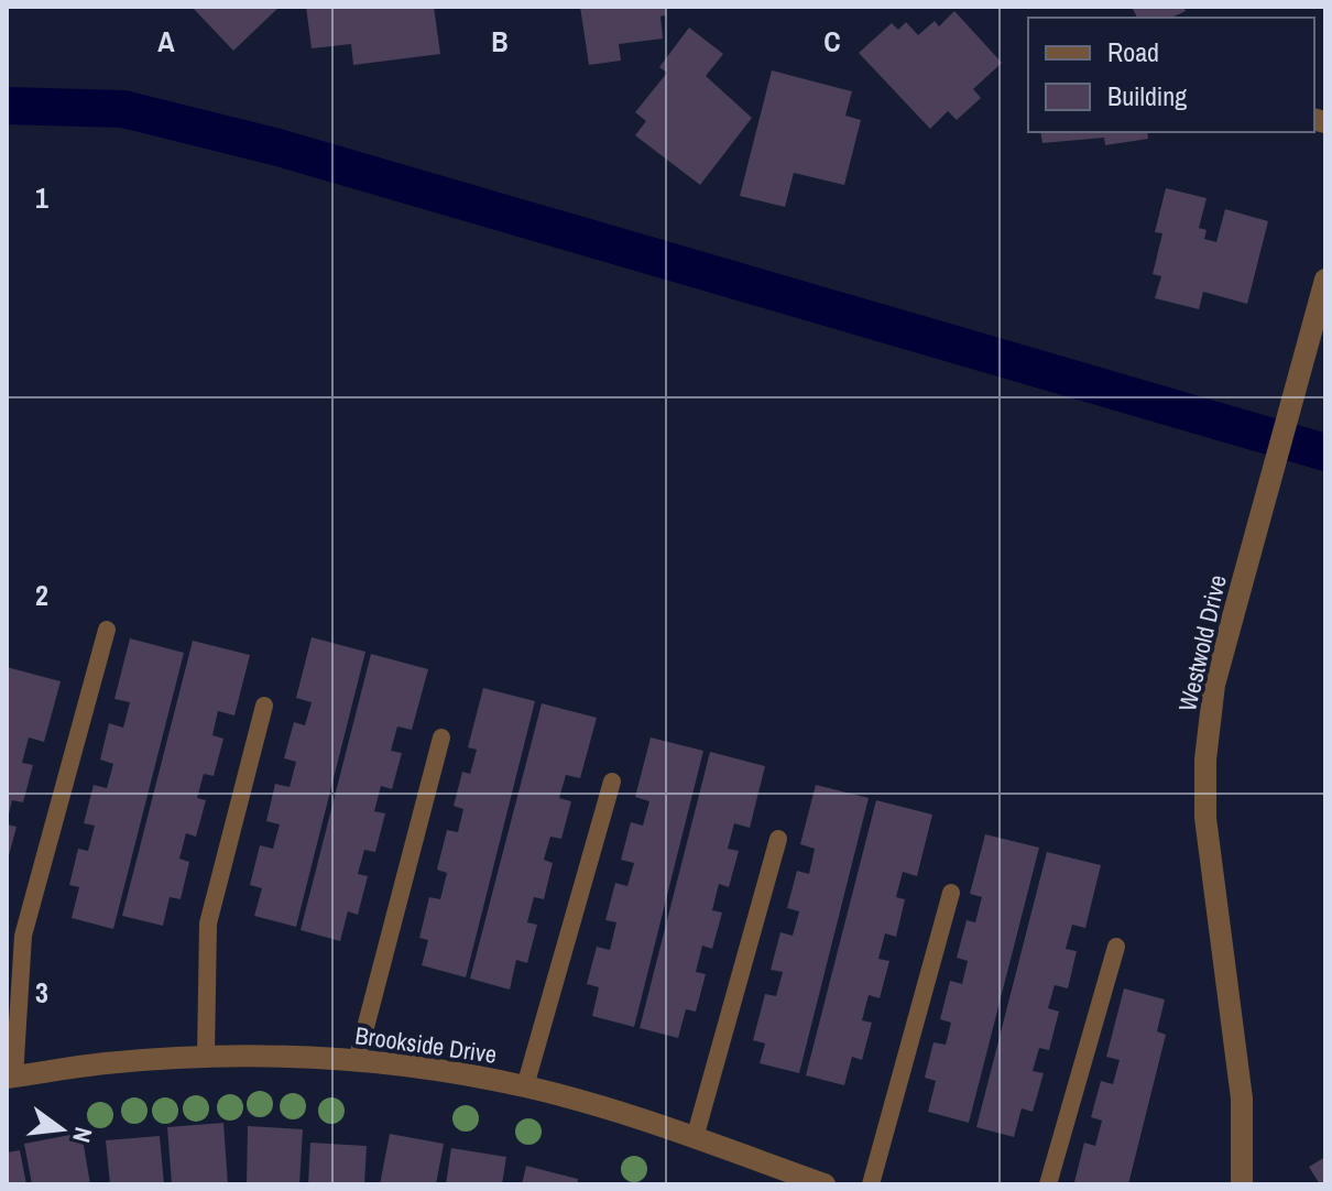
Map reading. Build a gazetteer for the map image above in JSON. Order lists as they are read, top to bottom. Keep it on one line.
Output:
{"streets":{"street":["Westwold Drive","Brookside Drive"]},"legend":["Road","Building"],"north":"right","grid":{"columns":["A","B","C"],"rows":["1","2","3"]}}
